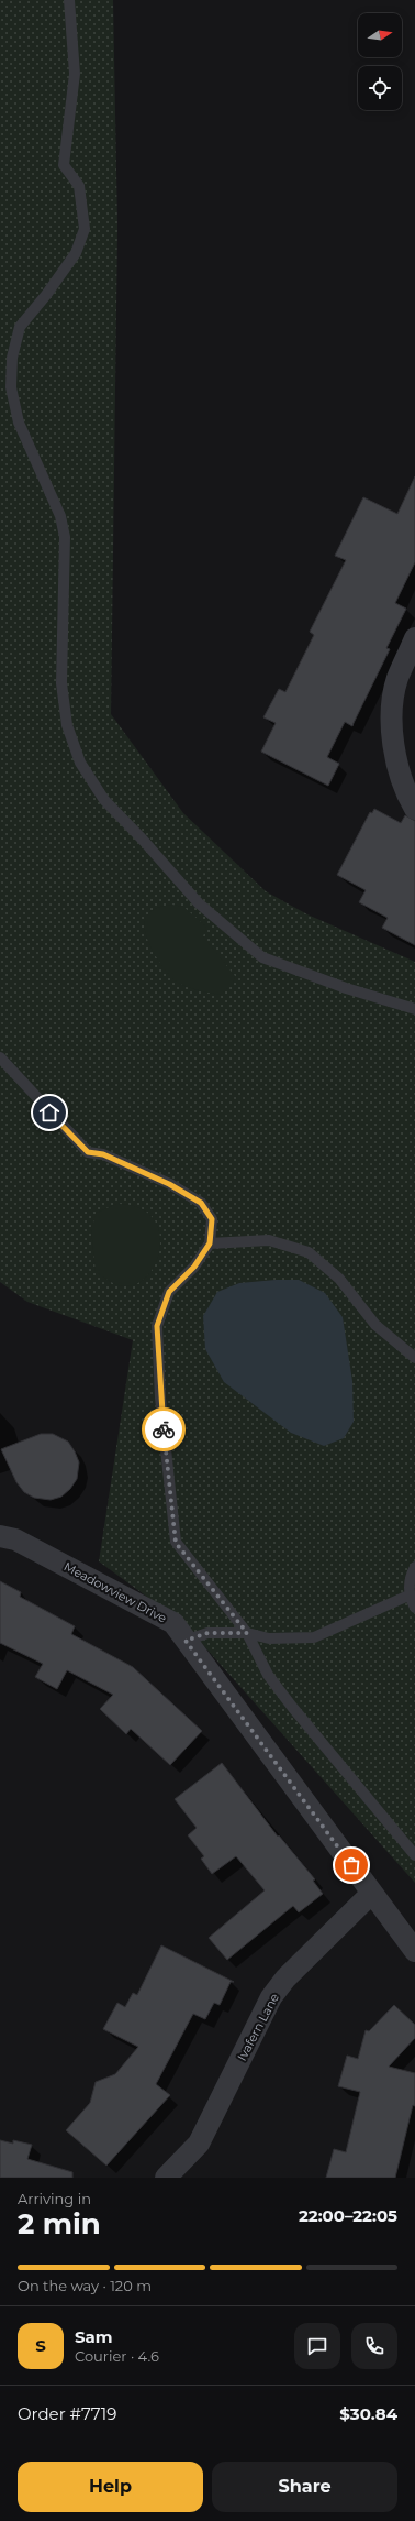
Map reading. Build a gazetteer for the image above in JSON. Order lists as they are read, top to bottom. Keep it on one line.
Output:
{"streets":{"street":["Meadowview Drive","Ivafern Lane"]},"crossings":[["Meadowview Drive","Ivafern Lane"]],"north":"right","page":{"heading":["2 min","Arriving in","22:00–22:05"],"panel":["Sam","Courier · 4.6","Order #7719","$30.84"],"bar":"On the way · 120 m","round":"S","buttons":["Help","Share"]}}
